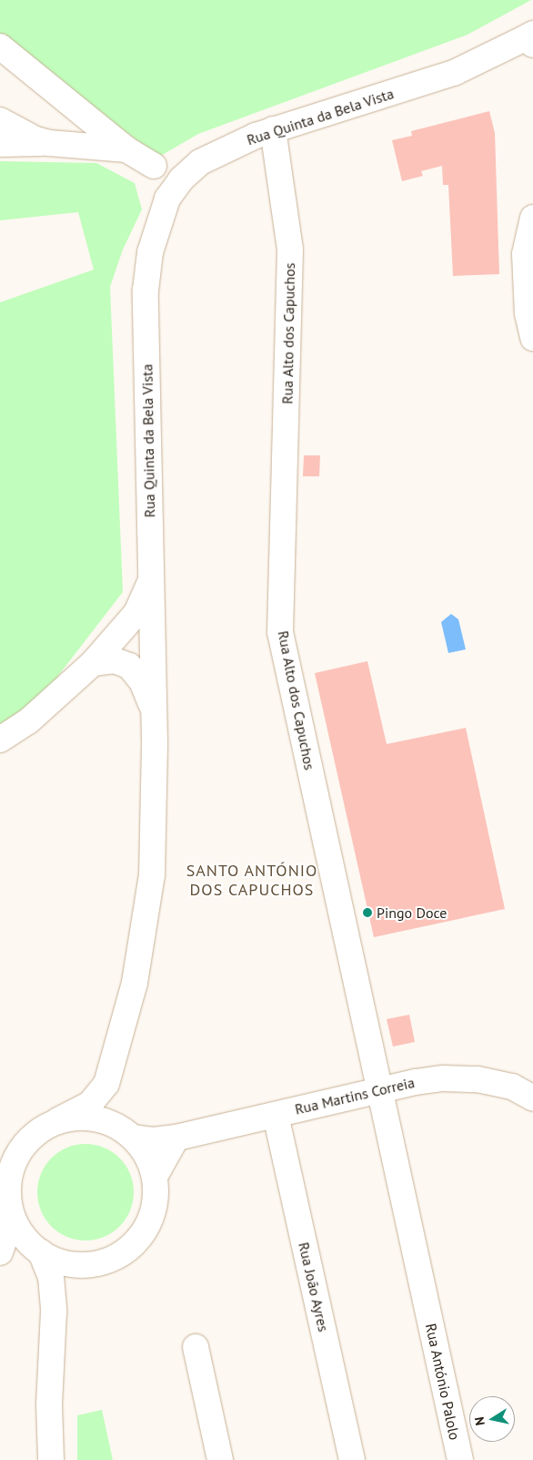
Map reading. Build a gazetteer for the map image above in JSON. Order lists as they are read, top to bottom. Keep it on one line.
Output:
{"streets":{"street":["Rua Quinta da Bela Vista","Rua Alto dos Capuchos","Rua Martins Correia","Rua João Ayres","Rua António Palolo"]},"crossings":[["Rua Quinta da Bela Vista","Rua Alto dos Capuchos"],["Rua Alto dos Capuchos","Rua Martins Correia"],["Rua Alto dos Capuchos","Rua António Palolo"],["Rua Martins Correia","Rua João Ayres"]],"districts":["SANTO ANTÓNIO DOS CAPUCHOS"],"places":["Pingo Doce"],"north":"left"}
